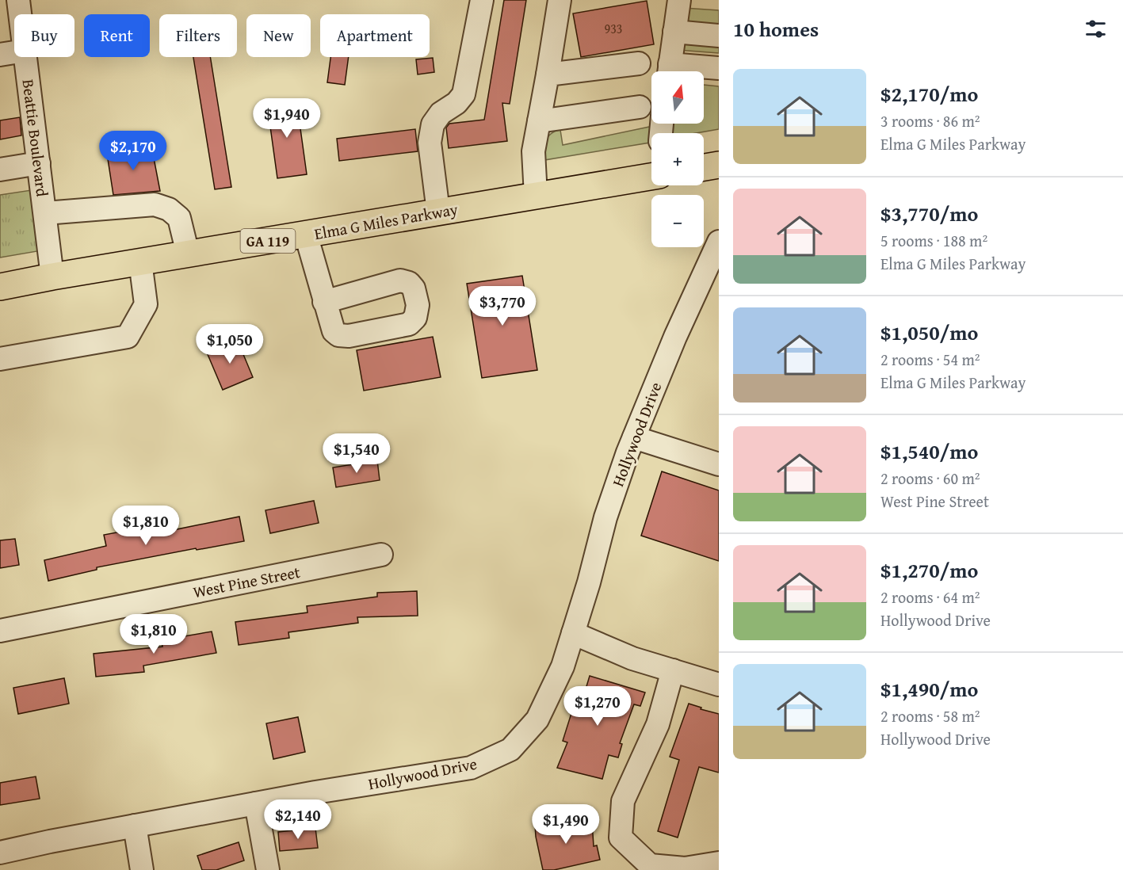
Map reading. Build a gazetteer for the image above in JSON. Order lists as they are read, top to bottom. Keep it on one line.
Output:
{"streets":{"main road":["Elma G Miles Parkway","GA 119"],"street":["Beattie Boulevard","Hollywood Drive","West Pine Street"]},"crossings":[["Beattie Boulevard","Elma G Miles Parkway"]],"house_numbers":["933"],"north":"top","page":{"heading":"10 homes","chip":["Buy","Rent","Filters","New","Apartment"],"list":[{"name":"$2,170/mo","note":"3 rooms · 86 m² · Elma G Miles Parkway"},{"name":"$3,770/mo","note":"5 rooms · 188 m² · Elma G Miles Parkway"},{"name":"$1,050/mo","note":"2 rooms · 54 m² · Elma G Miles Parkway"},{"name":"$1,540/mo","note":"2 rooms · 60 m² · West Pine Street"},{"name":"$1,270/mo","note":"2 rooms · 64 m² · Hollywood Drive"},{"name":"$1,490/mo","note":"2 rooms · 58 m² · Hollywood Drive"}],"map_buttons":["+","−"],"price":["$1,940","$2,170","$3,770","$1,050","$1,540","$1,810","$1,810","$1,270","$2,140","$1,490"]}}
